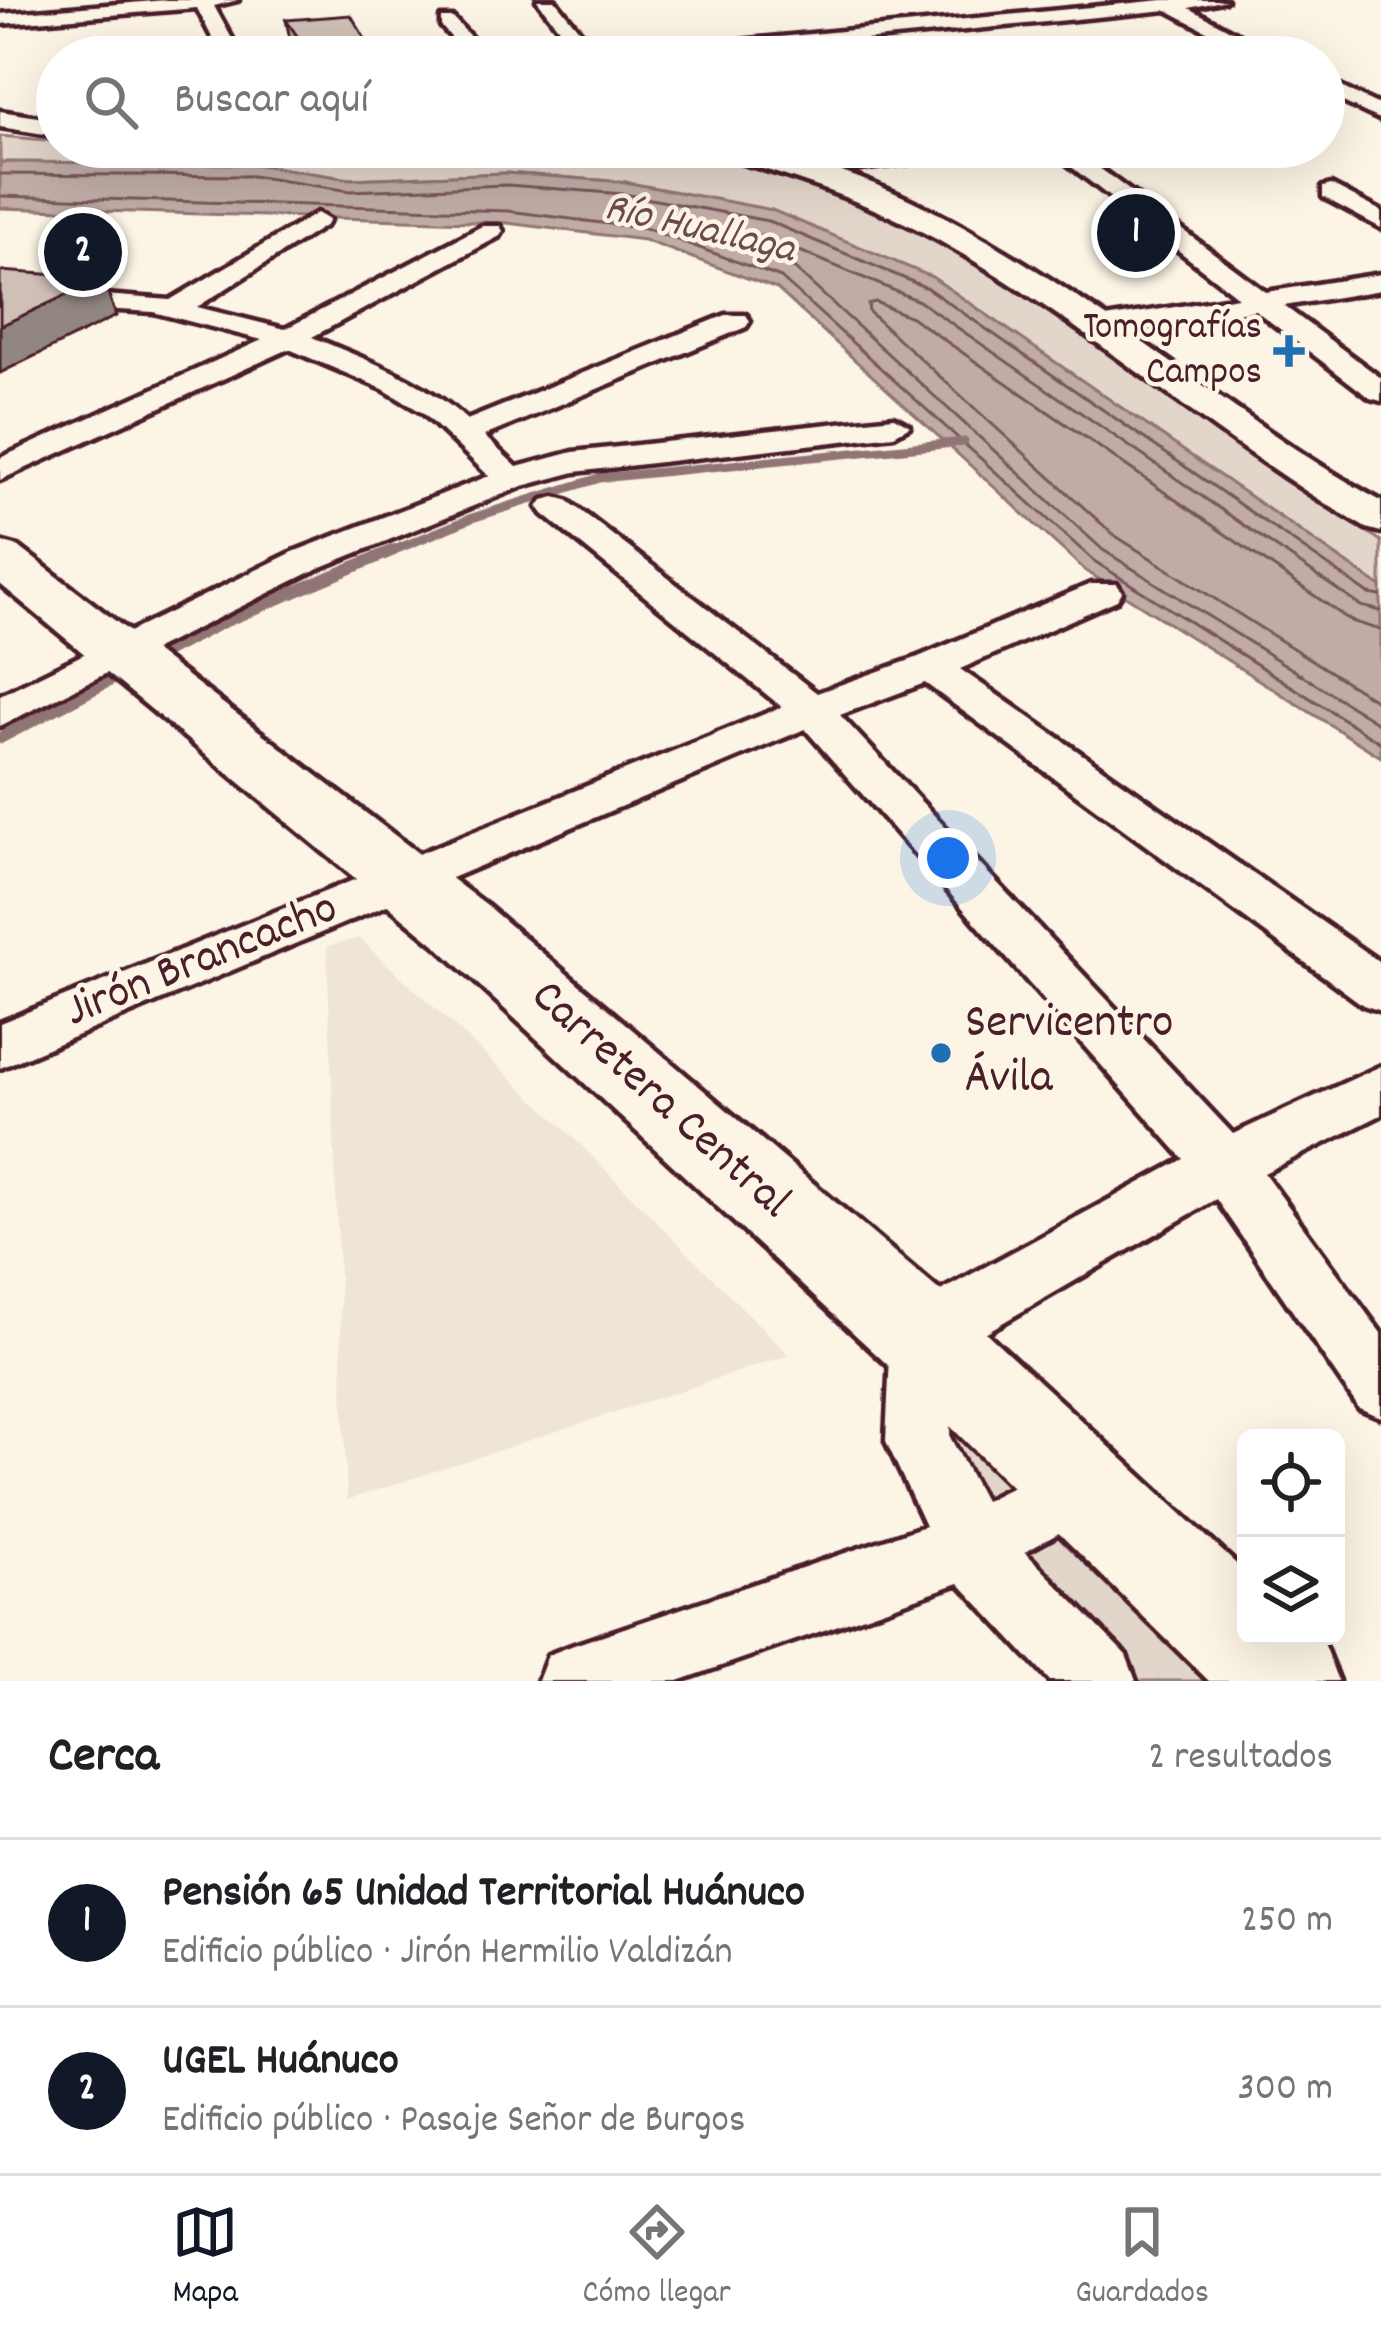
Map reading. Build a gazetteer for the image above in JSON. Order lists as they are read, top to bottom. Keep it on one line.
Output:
{"streets":{"highway":["Carretera Central"],"street":["Jirón Brancacho"]},"crossings":[["Jirón Brancacho","Carretera Central"]],"water":["Río Huallaga"],"places":{"health":["Tomografías Campos"],"other":["Servicentro Ávila"]},"page":{"search":"Buscar aquí","pins":["1","2"],"heading":["Cerca","2 resultados"],"list":[{"mark":"1","name":"Pensión 65 Unidad Territorial Huánuco","note":"Edificio público · Jirón Hermilio Valdizán","value":"250 m"},{"mark":"2","name":"UGEL Huánuco","note":"Edificio público · Pasaje Señor de Burgos","value":"300 m"}],"nav":["Mapa","Cómo llegar","Guardados"]}}
